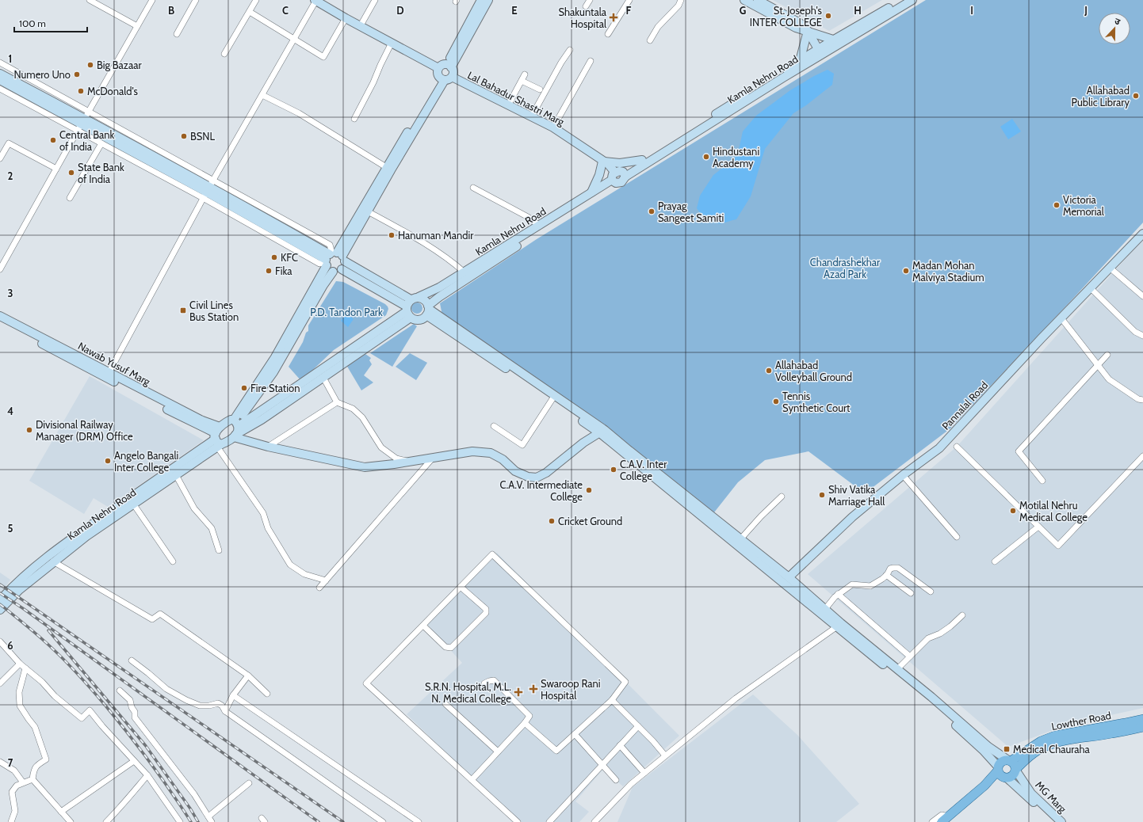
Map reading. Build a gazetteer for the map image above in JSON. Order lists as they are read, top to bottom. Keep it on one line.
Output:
{"streets":{"main road":["Kamla Nehru Road","Lal Bahadur Shastri Marg","Nawab Yusuf Marg","Pannalal Road","Lowther Road","MG Marg"]},"crossings":[["Kamla Nehru Road","Nawab Yusuf Marg"],["Lowther Road","MG Marg"]],"parks":["Chandrashekhar Azad Park","P.D. Tandon Park"],"places":{"other":["St. Joseph's INTER COLLEGE","Big Bazaar","Numero Uno","McDonald's","Allahabad Public Library","BSNL","Central Bank of India","Hindustani Academy","State Bank of India","Victoria Memorial","Prayag Sangeet Samiti","Hanuman Mandir","KFC","Fika","Madan Mohan Malviya Stadium","Allahabad Volleyball Ground","Fire Station","Tennis Synthetic Court","Divisional Railway Manager (DRM) Office","Angelo Bangali Inter College","C.A.V. Inter College","C.A.V. Intermediate College","Shiv Vatika Marriage Hall","Motilal Nehru Medical College","Cricket Ground"],"health":["Shakuntala Hospital","Swaroop Rani Hospital","S.R.N. Hospital, M.L. N. Medical College"],"transit":["Civil Lines Bus Station","Medical Chauraha"]},"scale_bar":"100 m","north":"top","grid":{"columns":["B","C","D","E","F","G","H","I","J"],"rows":["1","2","3","4","5","6","7"]}}
